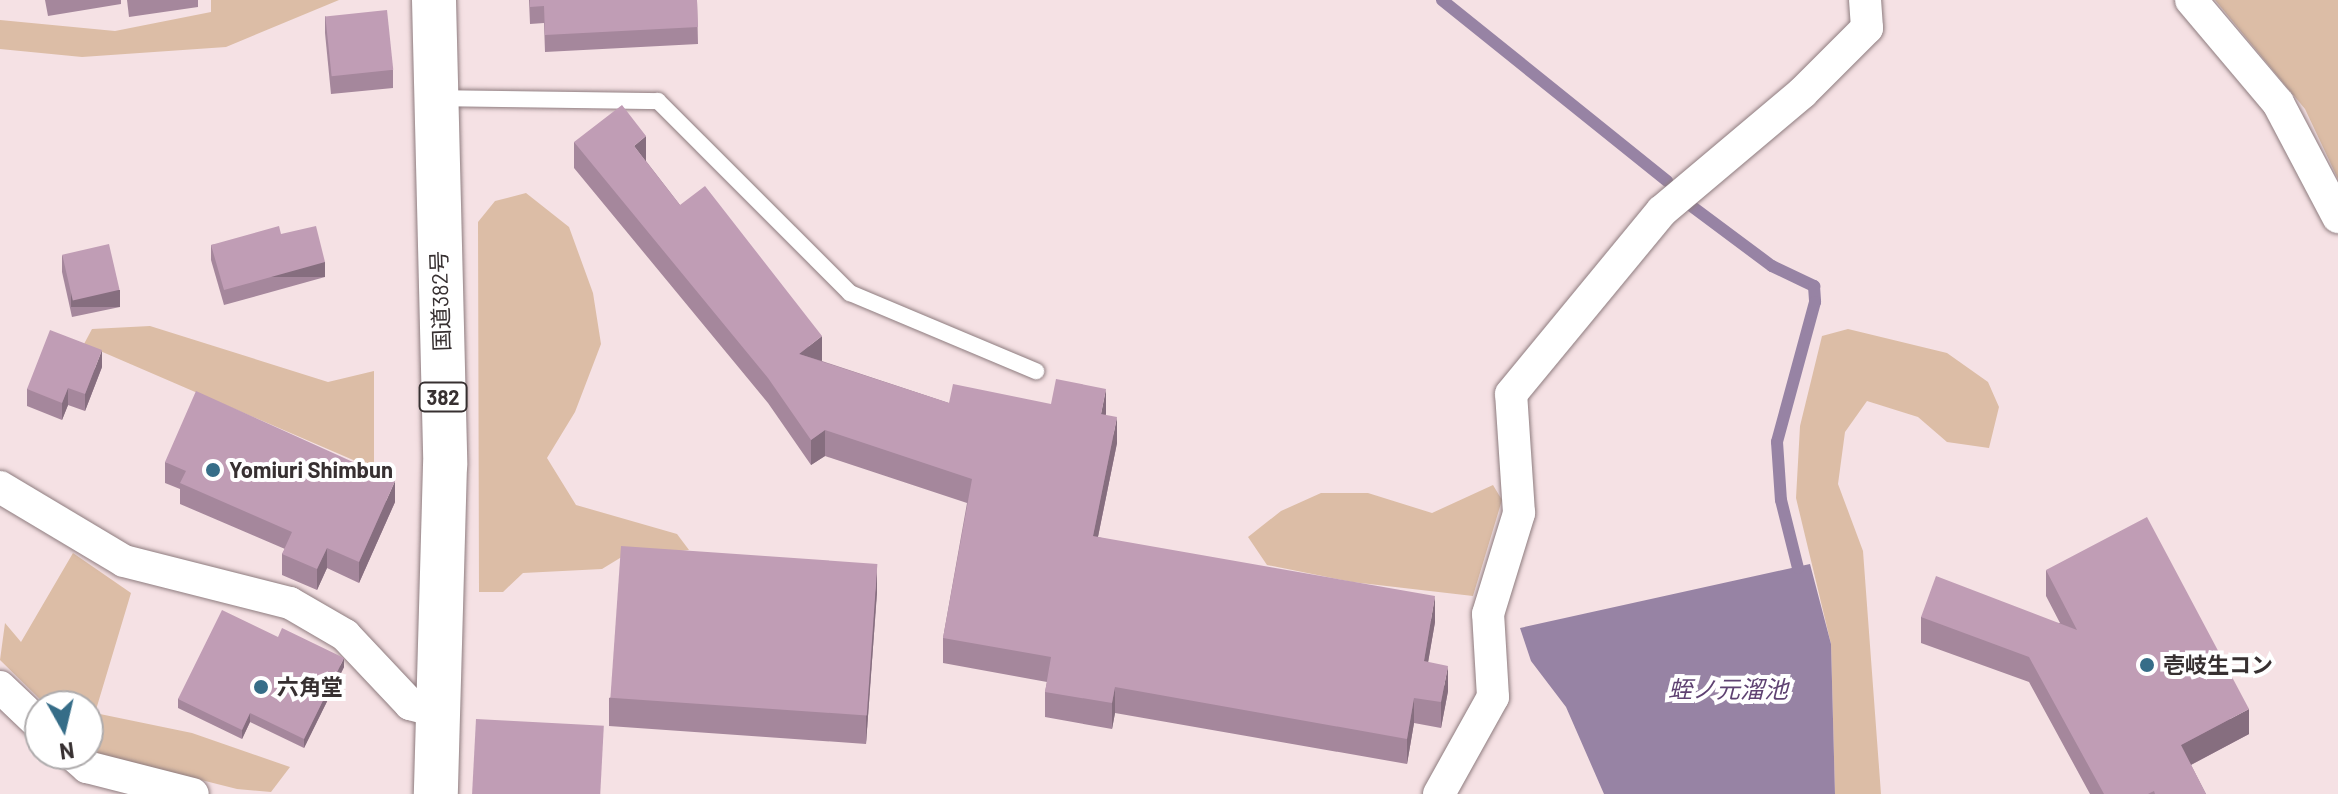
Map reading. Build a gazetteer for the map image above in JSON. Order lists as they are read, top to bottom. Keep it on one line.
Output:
{"streets":{"highway":["国道382号","382"]},"water":["蛭ノ元溜池"],"places":["Yomiuri Shimbun","壱岐生コン","六角堂"],"north":"bottom"}
